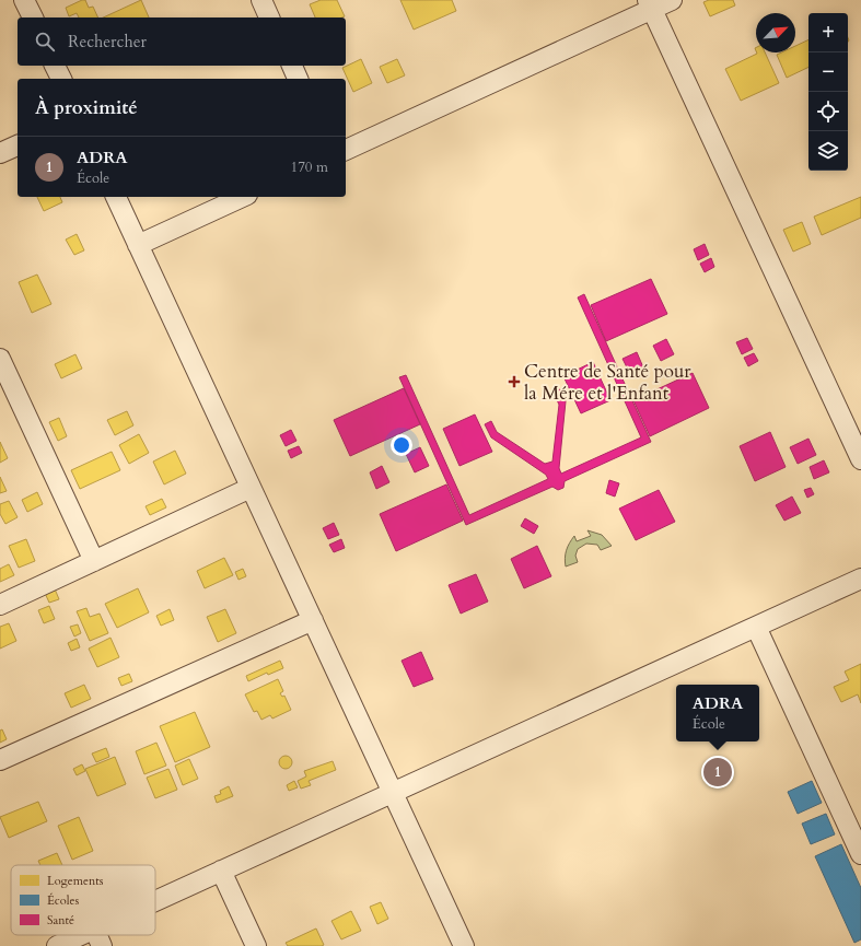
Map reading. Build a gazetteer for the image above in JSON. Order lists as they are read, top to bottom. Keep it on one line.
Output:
{"places":{"health":["Centre de Santé pour la Mére et l'Enfant"]},"legend":["Logements","Écoles","Santé"],"north":"top right","page":{"map_buttons":["+","−"],"search":"Rechercher","heading":"À proximité","list":[{"mark":"1","name":"ADRA","note":"École","value":"170 m"}],"popup":["ADRA","École"],"pins":"1"}}
